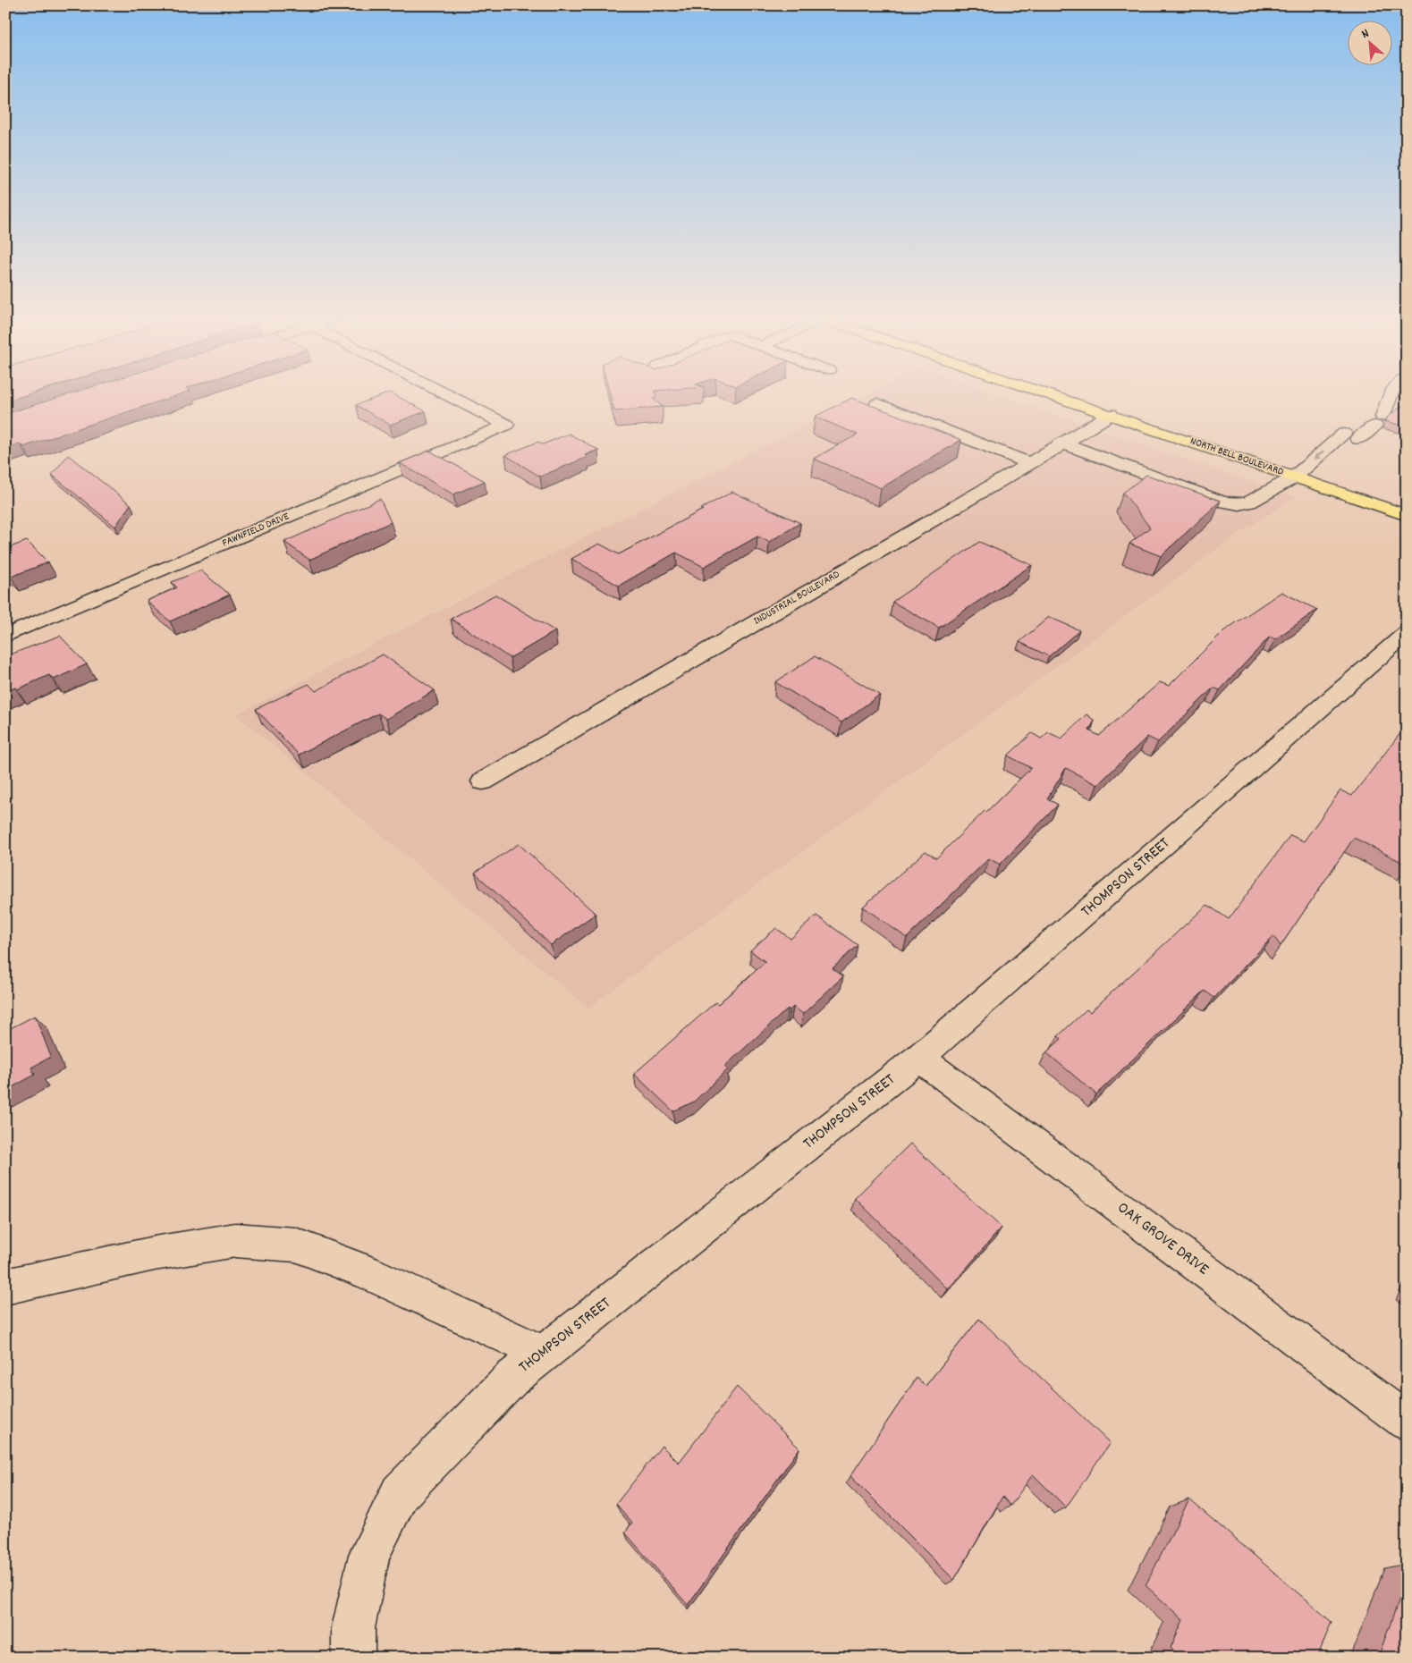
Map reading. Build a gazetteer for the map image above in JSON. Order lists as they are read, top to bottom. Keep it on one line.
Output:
{"streets":{"main road":["NORTH BELL BOULEVARD"],"street":["FAWNFIELD DRIVE","INDUSTRIAL BOULEVARD","THOMPSON STREET","OAK GROVE DRIVE"]},"crossings":[["NORTH BELL BOULEVARD","INDUSTRIAL BOULEVARD"],["THOMPSON STREET","OAK GROVE DRIVE"]],"north":"top left"}
